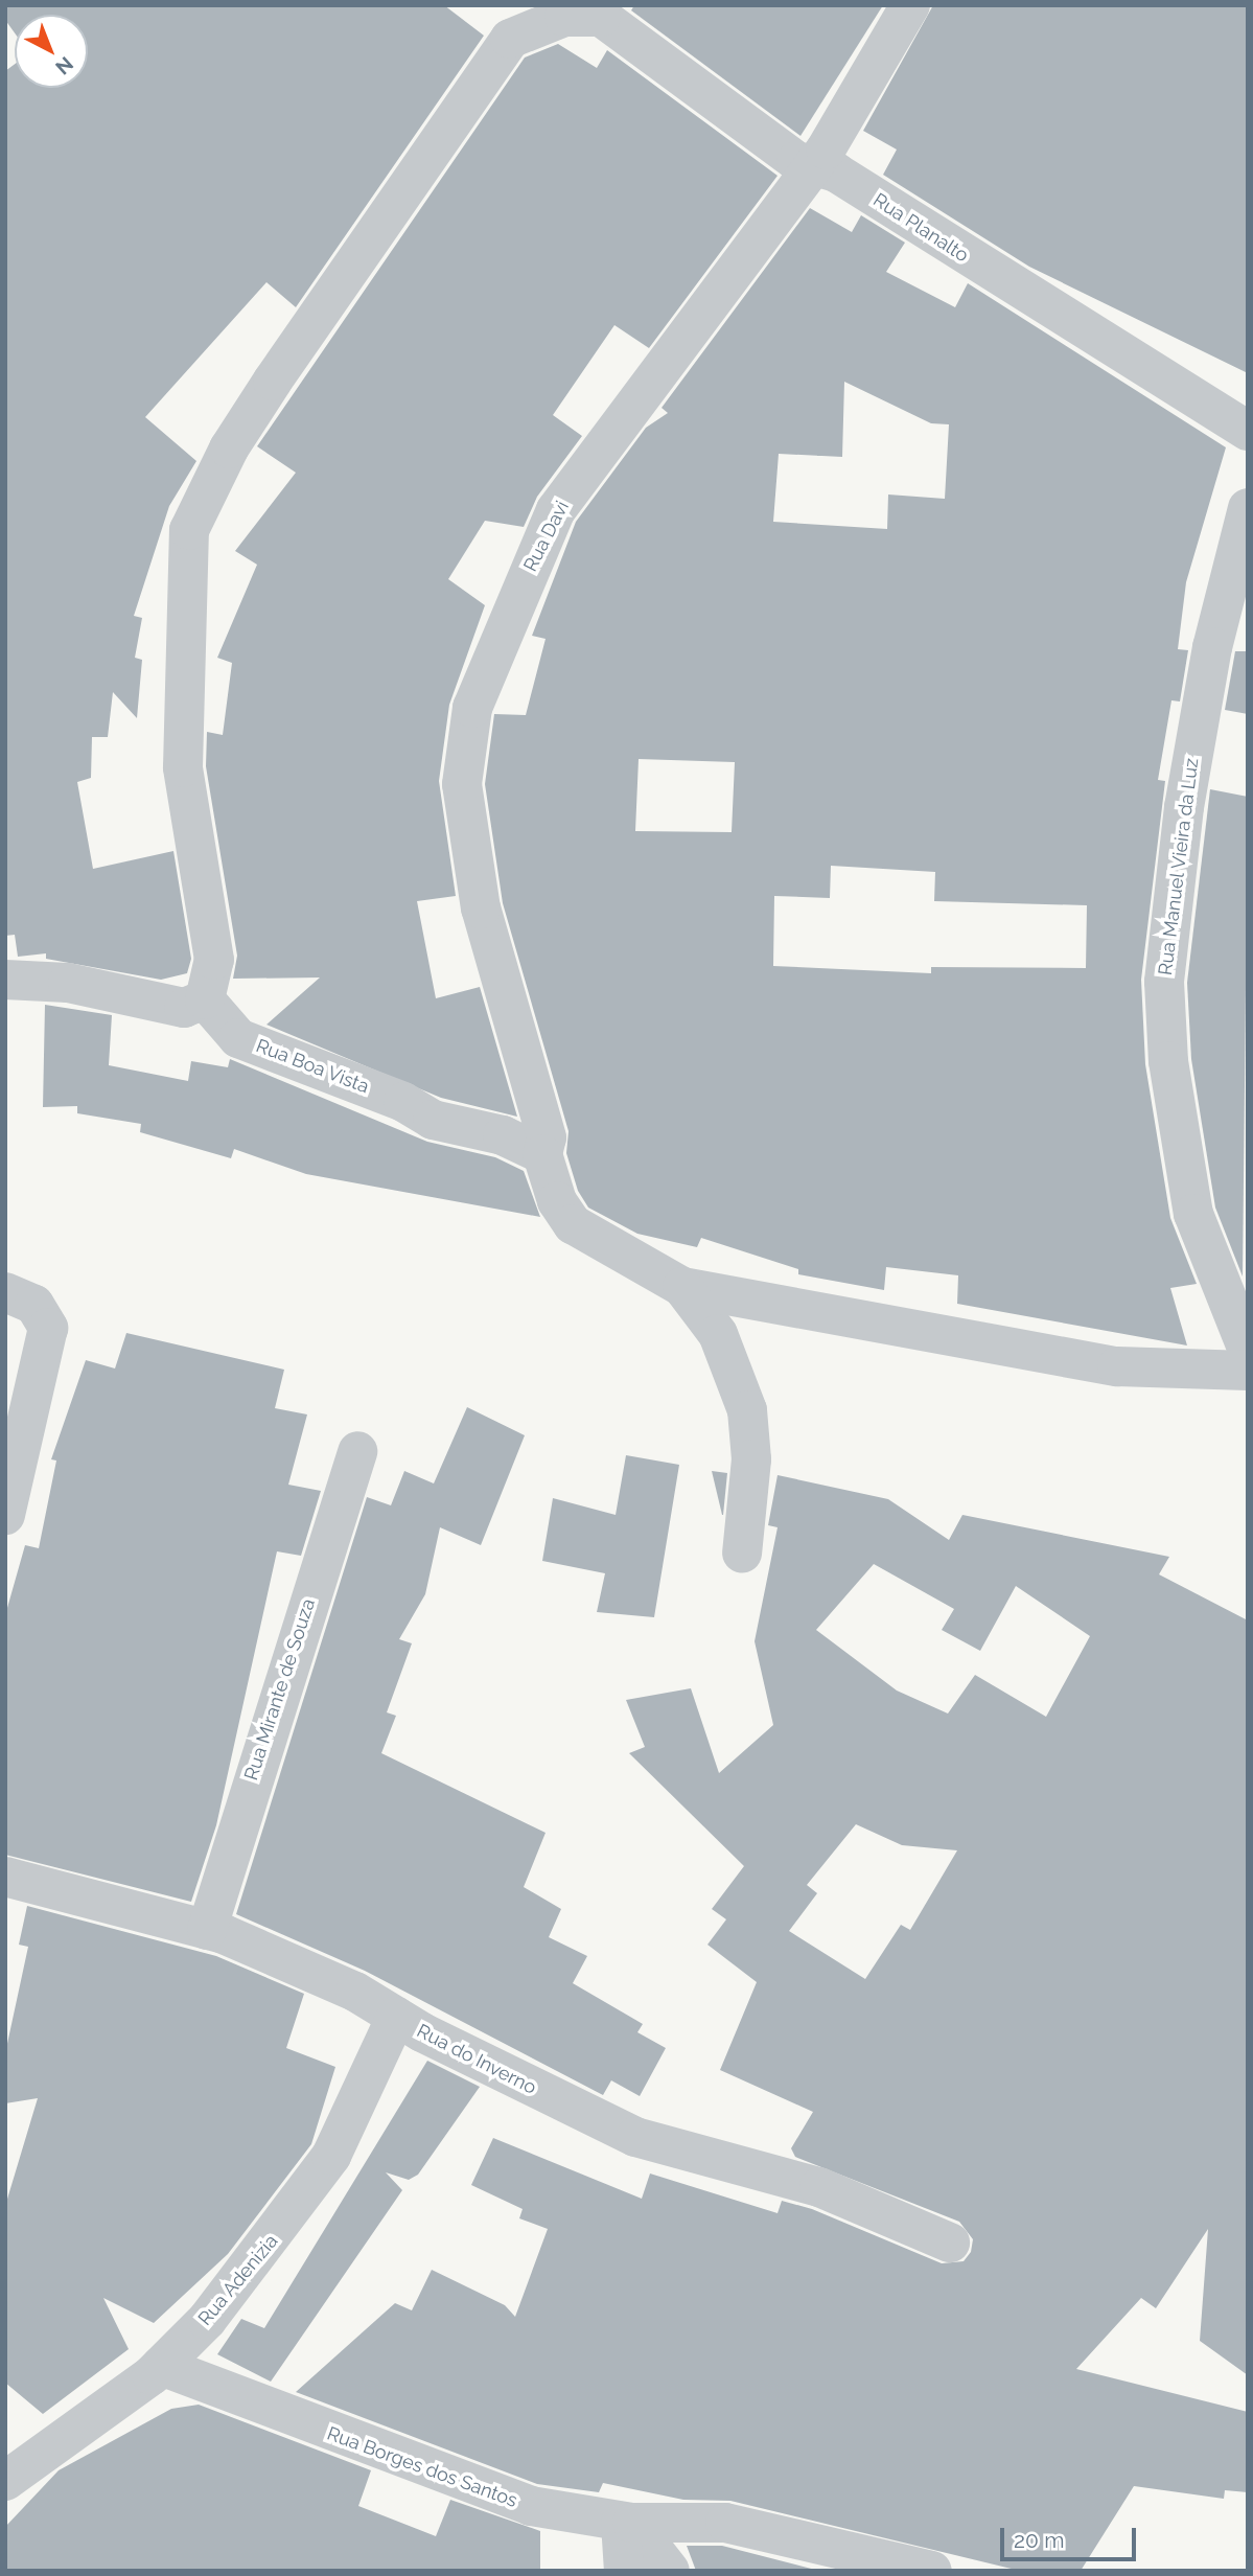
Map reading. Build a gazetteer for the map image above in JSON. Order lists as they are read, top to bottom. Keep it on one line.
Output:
{"streets":{"street":["Rua Planalto","Rua Davi","Rua Manuel Vieira da Luz","Rua Boa Vista","Rua Mirante de Souza","Rua do Inverno","Rua Adenizia","Rua Borges dos Santos"]},"crossings":[["Rua Planalto","Rua Davi"],["Rua Davi","Rua Boa Vista"],["Rua Mirante de Souza","Rua do Inverno"],["Rua do Inverno","Rua Adenizia"],["Rua Adenizia","Rua Borges dos Santos"]],"scale_bar":"20 m","north":"bottom right"}
